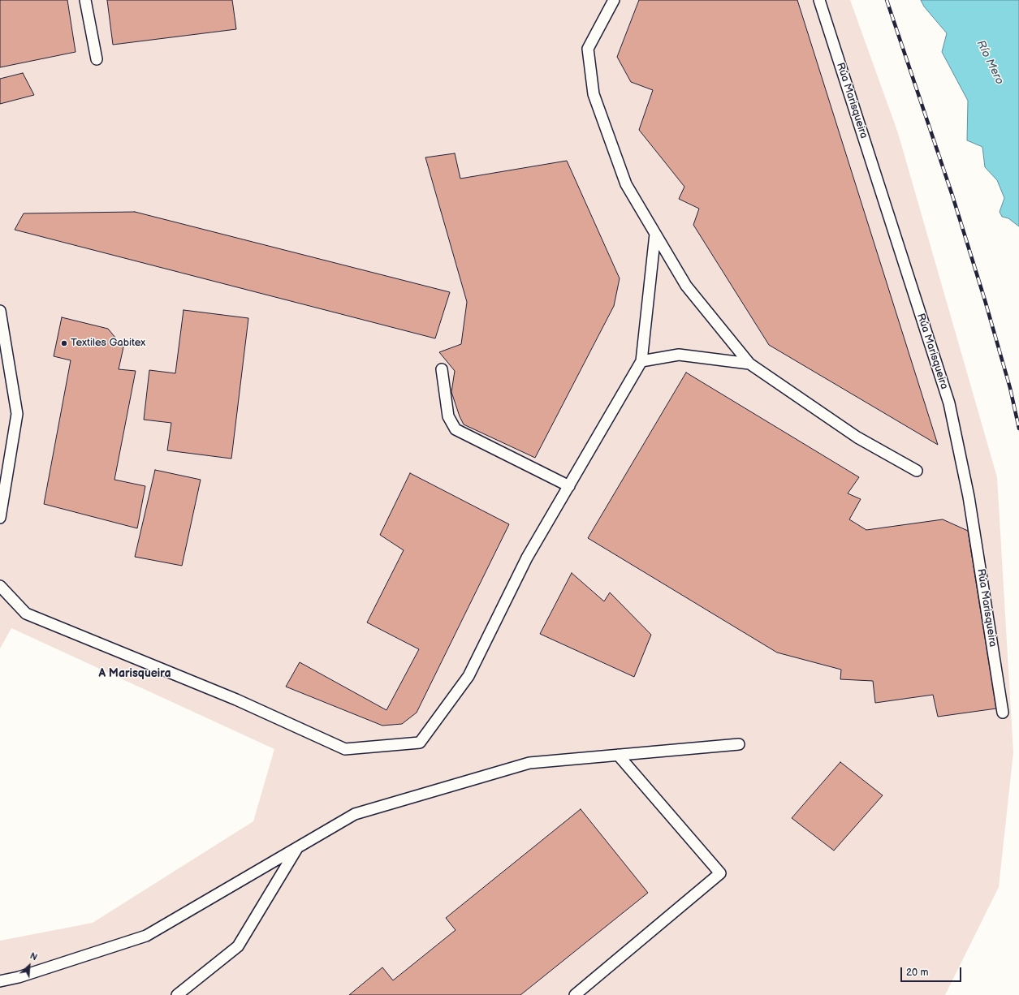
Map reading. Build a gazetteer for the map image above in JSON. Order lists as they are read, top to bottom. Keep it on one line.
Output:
{"streets":{"lane":["Rúa Marisqueira"]},"districts":["A Marisqueira"],"water":["Río Mero"],"places":["Textiles Gabitex"],"scale_bar":"20 m","north":"top right"}
